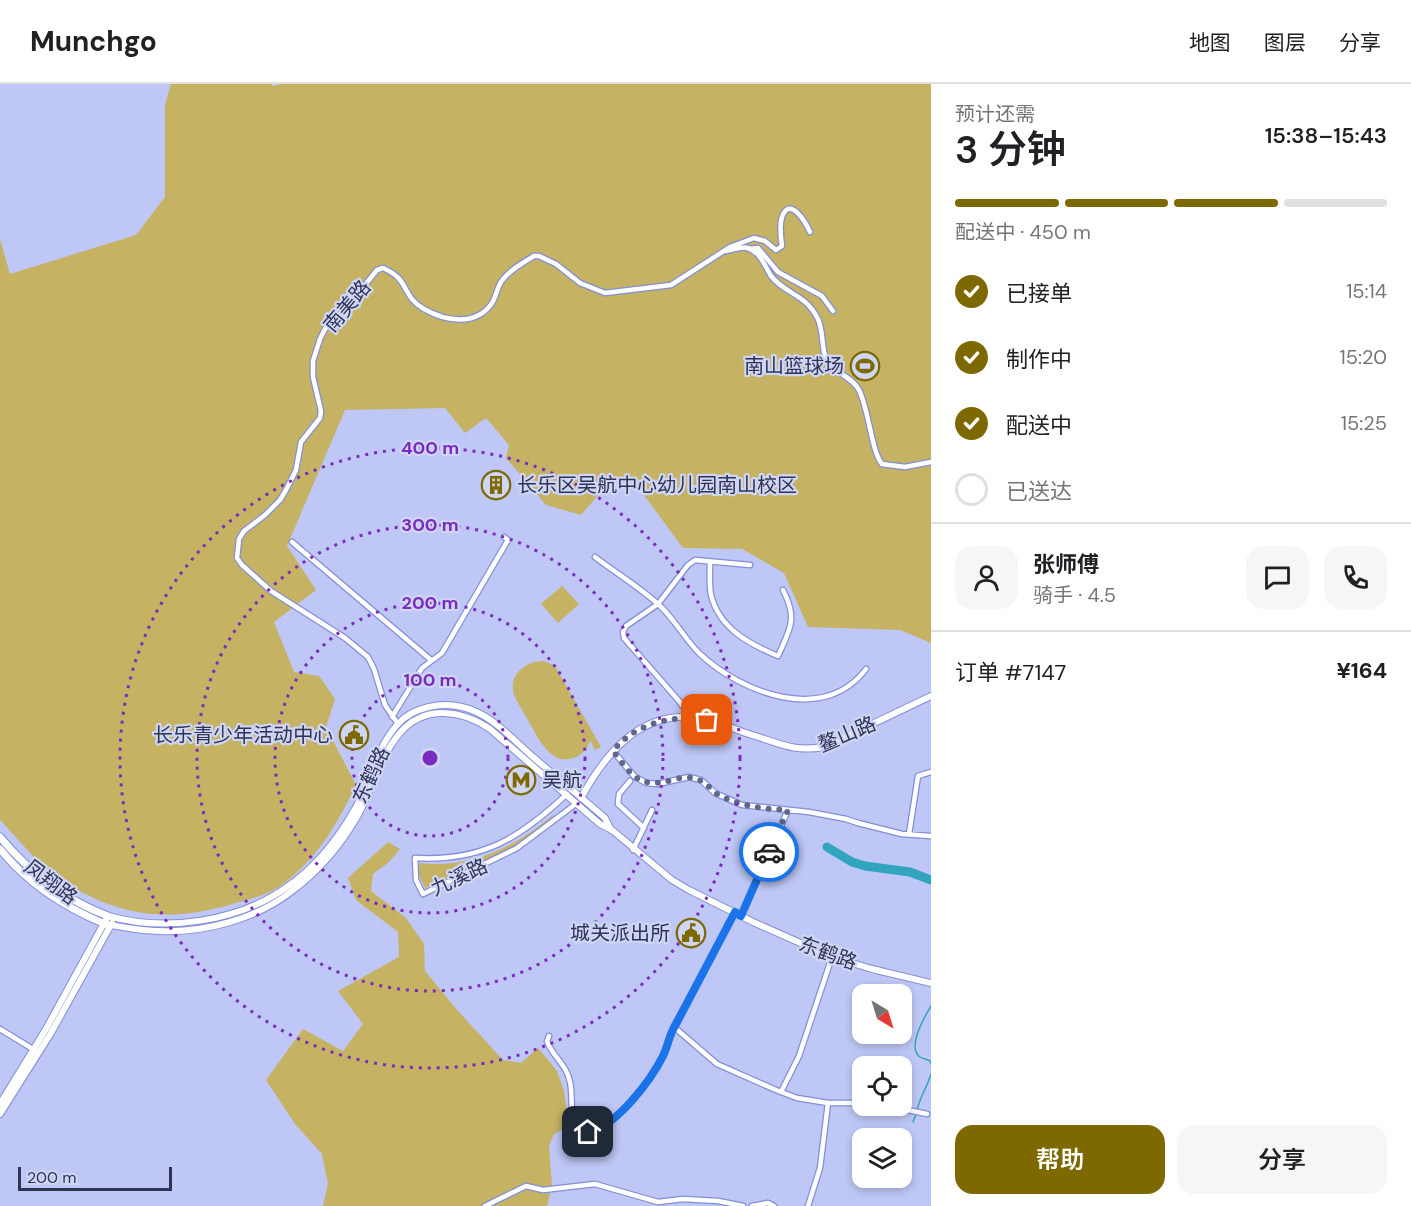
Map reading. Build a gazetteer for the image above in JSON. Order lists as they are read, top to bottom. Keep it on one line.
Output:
{"streets":{"main road":["鳌山路","东鹤路","凤翔路"],"street":["南美路","九溪路"]},"crossings":[["南美路","东鹤路"],["鳌山路","东鹤路"],["鳌山路","九溪路"],["东鹤路","九溪路"],["东鹤路","凤翔路"]],"places":{"sports":["南山篮球场"],"building":["长乐区吴航中心幼儿园南山校区"],"public building":["长乐青少年活动中心","城关派出所"],"metro station":["吴航"]},"scale_bar":"200 m","north":"bottom right","page":{"header":"Munchgo","nav":["地图","图层","分享"],"heading":["3 分钟","预计还需","15:38–15:43"],"panel":["张师傅","骑手 · 4.5","订单 #7147","¥164"],"bar":"配送中 · 450 m","list":[["已接单","15:14"],["制作中","15:20"],["配送中","15:25"],"已送达"],"buttons":["帮助","分享"],"scale":"200 m"},"rings":["400 m","300 m","200 m","100 m"]}
